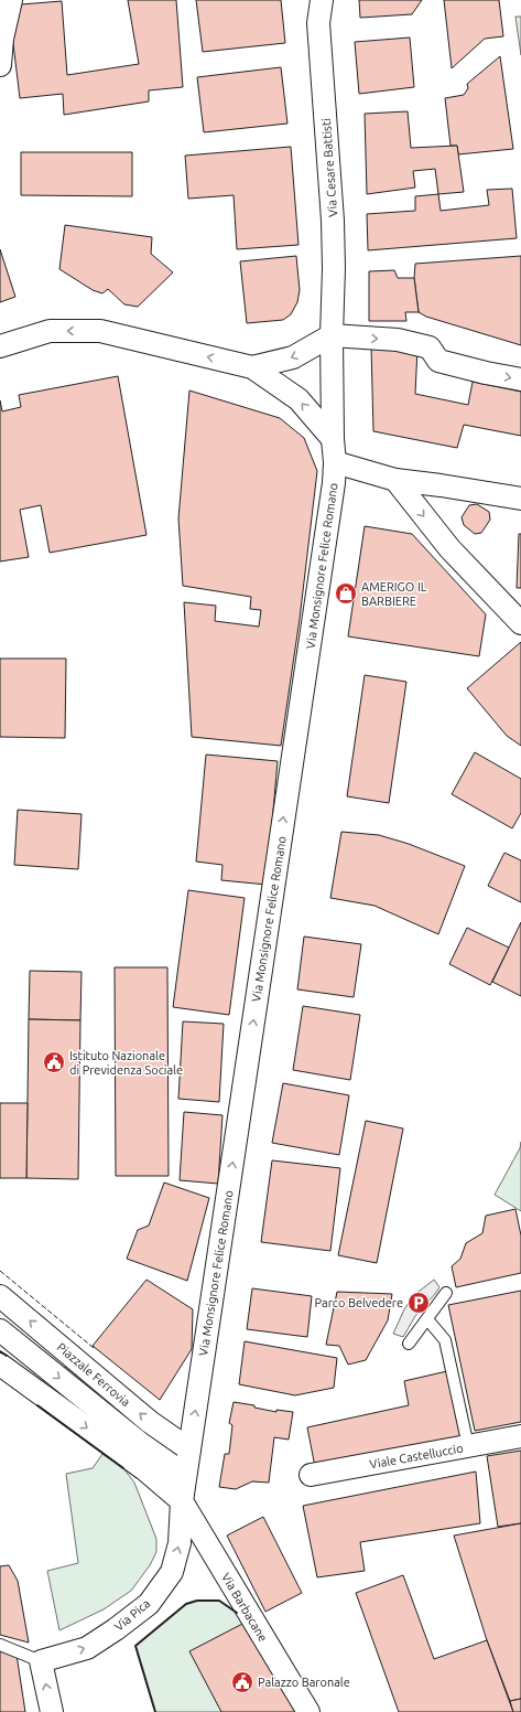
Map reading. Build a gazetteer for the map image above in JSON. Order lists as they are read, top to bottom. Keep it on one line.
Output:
{"streets":{"street":["Via Cesare Battisti","Via Monsignore Felice Romano","Piazzale Ferrovia","Viale Castelluccio","Via Barbacane","Via Pica"]},"crossings":[["Via Cesare Battisti","Via Monsignore Felice Romano"],["Via Monsignore Felice Romano","Piazzale Ferrovia"],["Via Monsignore Felice Romano","Via Barbacane"],["Via Monsignore Felice Romano","Via Pica"],["Via Barbacane","Via Pica"]],"one_way":["Via Monsignore Felice Romano","Via Barbacane","Via Pica"],"places":{"shop":["AMERIGO IL BARBIERE"],"public building":["Istituto Nazionale di Previdenza Sociale","Palazzo Baronale"],"parking":["Parco Belvedere"]}}
